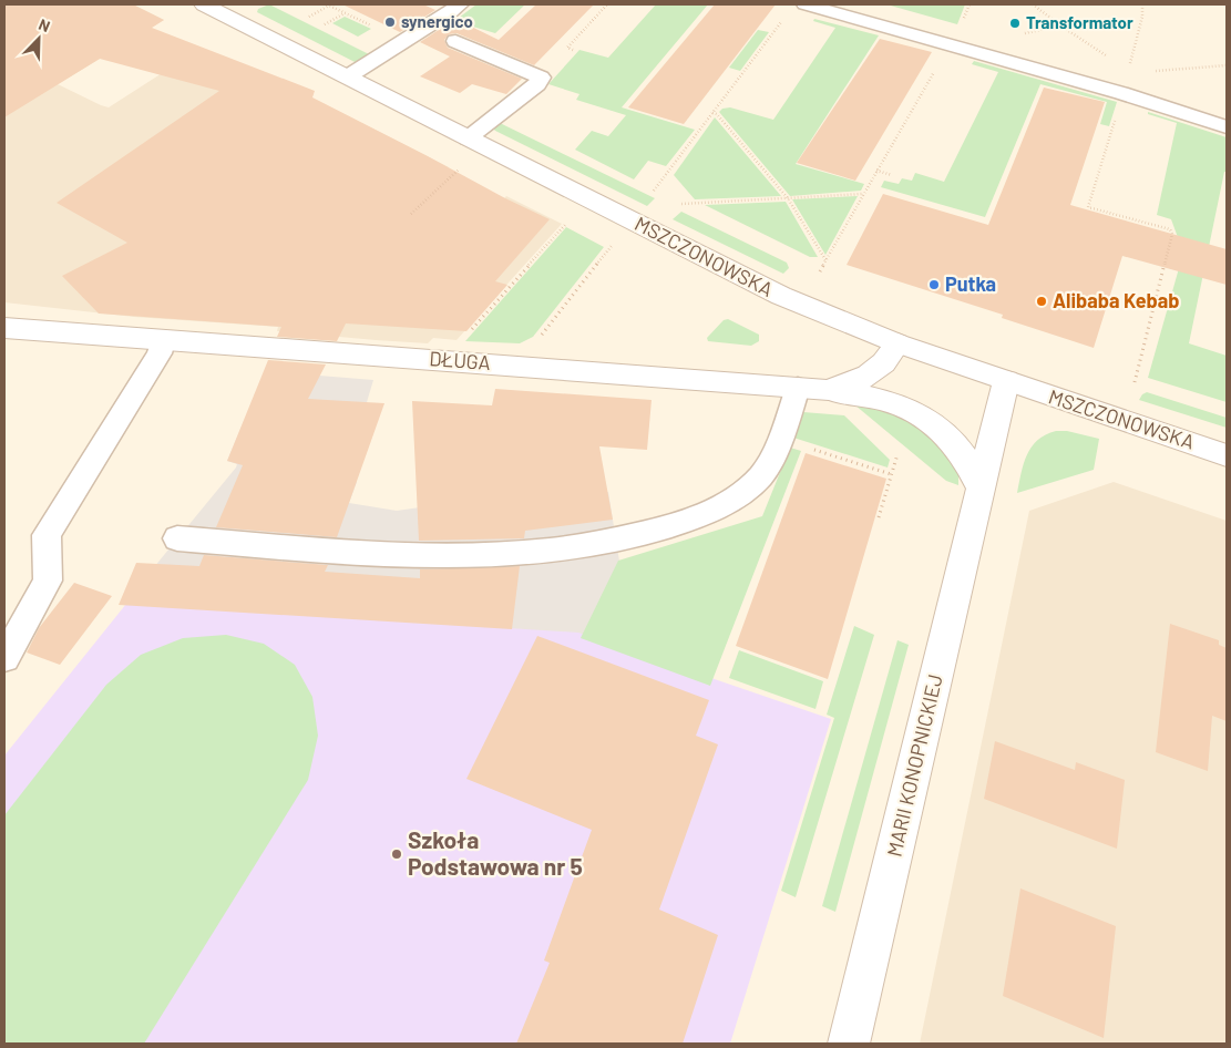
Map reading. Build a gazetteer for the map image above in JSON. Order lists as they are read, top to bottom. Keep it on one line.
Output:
{"streets":{"street":["MSZCZONOWSKA","DŁUGA","MARII KONOPNICKIEJ"]},"crossings":[["MSZCZONOWSKA","DŁUGA"],["MSZCZONOWSKA","MARII KONOPNICKIEJ"]],"places":["synergico","Transformator","Putka","Alibaba Kebab","Szkoła Podstawowa nr 5"],"north":"top right"}
